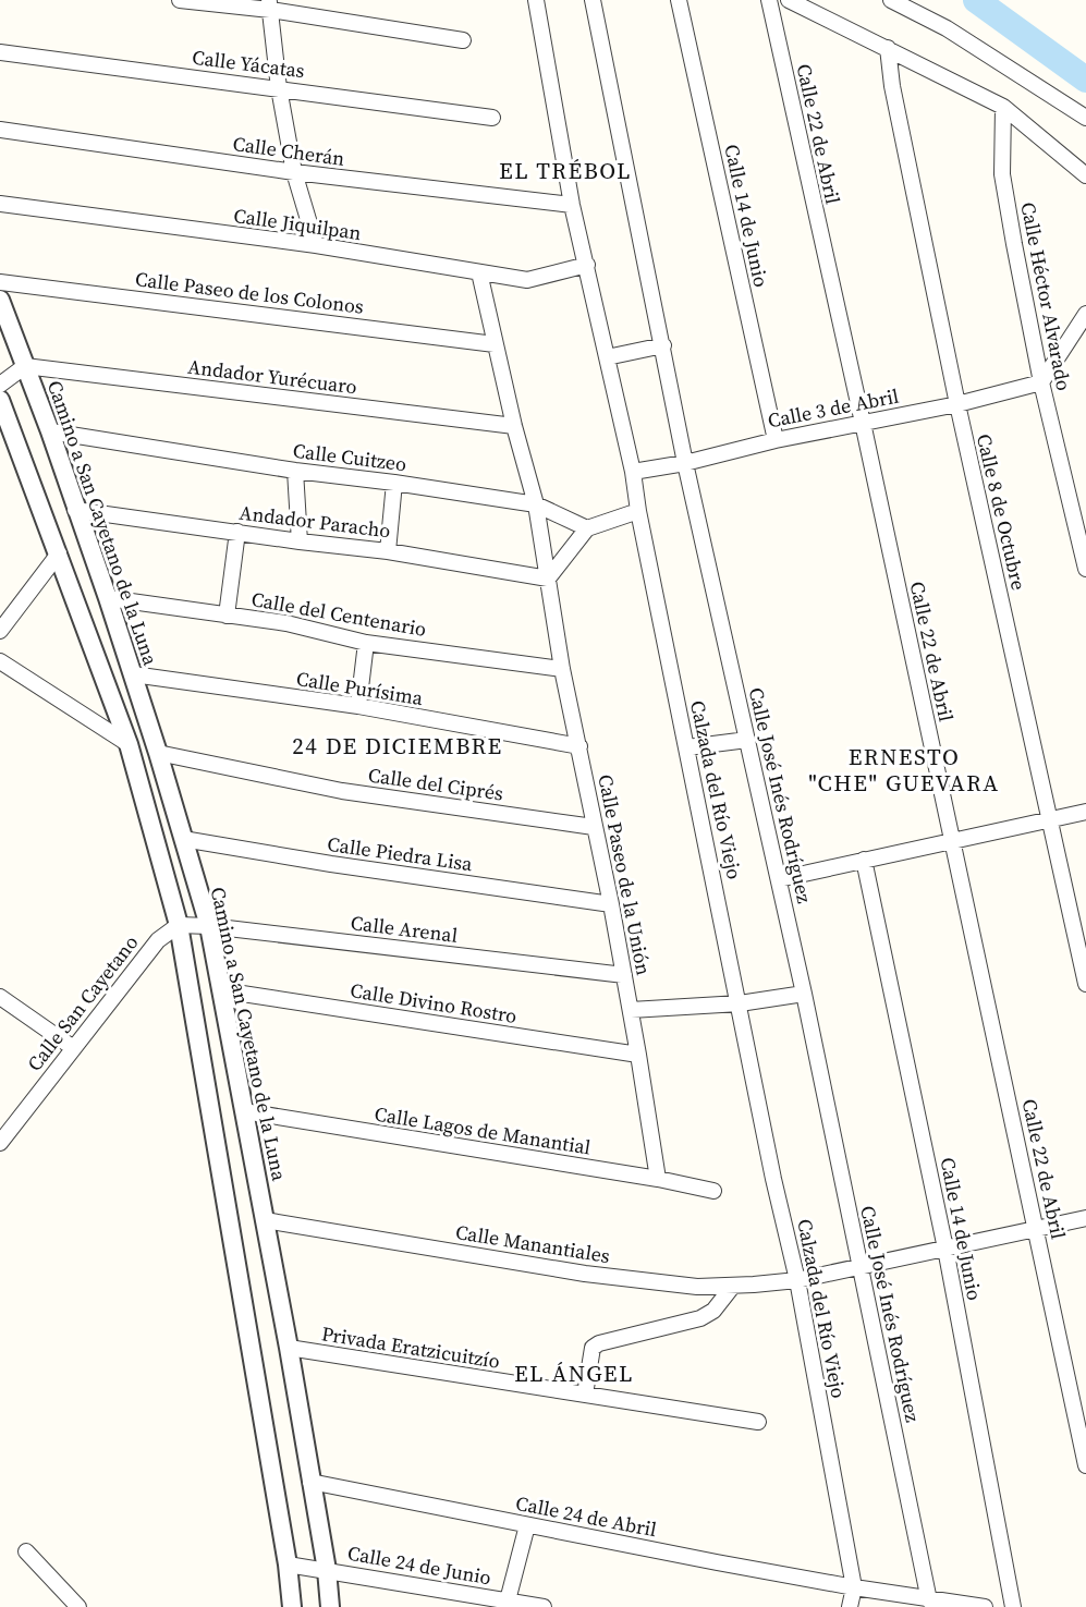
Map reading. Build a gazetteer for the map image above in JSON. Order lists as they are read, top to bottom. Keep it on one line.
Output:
{"streets":{"street":["Calle Yácatas","Calle 22 de Abril","Calle Cherán","Calle 14 de Junio","Calle Jiquilpan","Calle Paseo de los Colonos","Calle Héctor Alvarado","Andador Yurécuaro","Calle 3 de Abril","Calle Cuitzeo","Calle 8 de Octubre","Andador Paracho","Camino a San Cayetano de la Luna","Calle del Centenario","Calle Purísima","Calle del Ciprés","Calzada del Río Viejo","Calle José Inés Rodríguez","Calle Piedra Lisa","Calle Paseo de la Unión","Calle Arenal","Calle San Cayetano","Calle Divino Rostro","Calle Lagos de Manantial","Calle Manantiales","Privada Eratzicuitzío","Calle 24 de Abril","Calle 24 de Junio"]},"crossings":[["Calle 22 de Abril","Calle 3 de Abril"],["Calle 22 de Abril","Calle Manantiales"],["Calle Cherán","Calzada del Río Viejo"],["Calle 14 de Junio","Calle 3 de Abril"],["Calle 14 de Junio","Calle Manantiales"],["Calle Jiquilpan","Calzada del Río Viejo"],["Calle Jiquilpan","Calle Paseo de la Unión"],["Calle Paseo de los Colonos","Calle Paseo de la Unión"],["Calle Héctor Alvarado","Calle 3 de Abril"],["Andador Yurécuaro","Camino a San Cayetano de la Luna"],["Andador Yurécuaro","Calle Paseo de la Unión"],["Calle 3 de Abril","Calle 8 de Octubre"],["Calle 3 de Abril","Calzada del Río Viejo"],["Calle 3 de Abril","Calle José Inés Rodríguez"],["Calle Cuitzeo","Camino a San Cayetano de la Luna"],["Calle Cuitzeo","Calle Paseo de la Unión"],["Andador Paracho","Camino a San Cayetano de la Luna"],["Andador Paracho","Calle Paseo de la Unión"],["Camino a San Cayetano de la Luna","Calle del Centenario"],["Camino a San Cayetano de la Luna","Calle Purísima"],["Camino a San Cayetano de la Luna","Calle del Ciprés"],["Camino a San Cayetano de la Luna","Calle Piedra Lisa"],["Camino a San Cayetano de la Luna","Calle Arenal"],["Camino a San Cayetano de la Luna","Calle Divino Rostro"],["Camino a San Cayetano de la Luna","Calle Lagos de Manantial"],["Camino a San Cayetano de la Luna","Calle Manantiales"],["Camino a San Cayetano de la Luna","Privada Eratzicuitzío"],["Camino a San Cayetano de la Luna","Calle 24 de Abril"],["Camino a San Cayetano de la Luna","Calle 24 de Junio"],["Calle del Centenario","Calle Paseo de la Unión"],["Calle Purísima","Calle Paseo de la Unión"],["Calle del Ciprés","Calle Paseo de la Unión"],["Calzada del Río Viejo","Calle Manantiales"],["Calzada del Río Viejo","Calle 24 de Abril"],["Calle José Inés Rodríguez","Calle Manantiales"],["Calle José Inés Rodríguez","Calle 24 de Abril"],["Calle Piedra Lisa","Calle Paseo de la Unión"],["Calle Paseo de la Unión","Calle Arenal"],["Calle Paseo de la Unión","Calle Divino Rostro"],["Calle Paseo de la Unión","Calle Lagos de Manantial"],["Calle Arenal","Calle San Cayetano"]],"districts":["EL TRÉBOL","24 DE DICIEMBRE","ERNESTO \"CHE\" GUEVARA","EL ÁNGEL"]}
